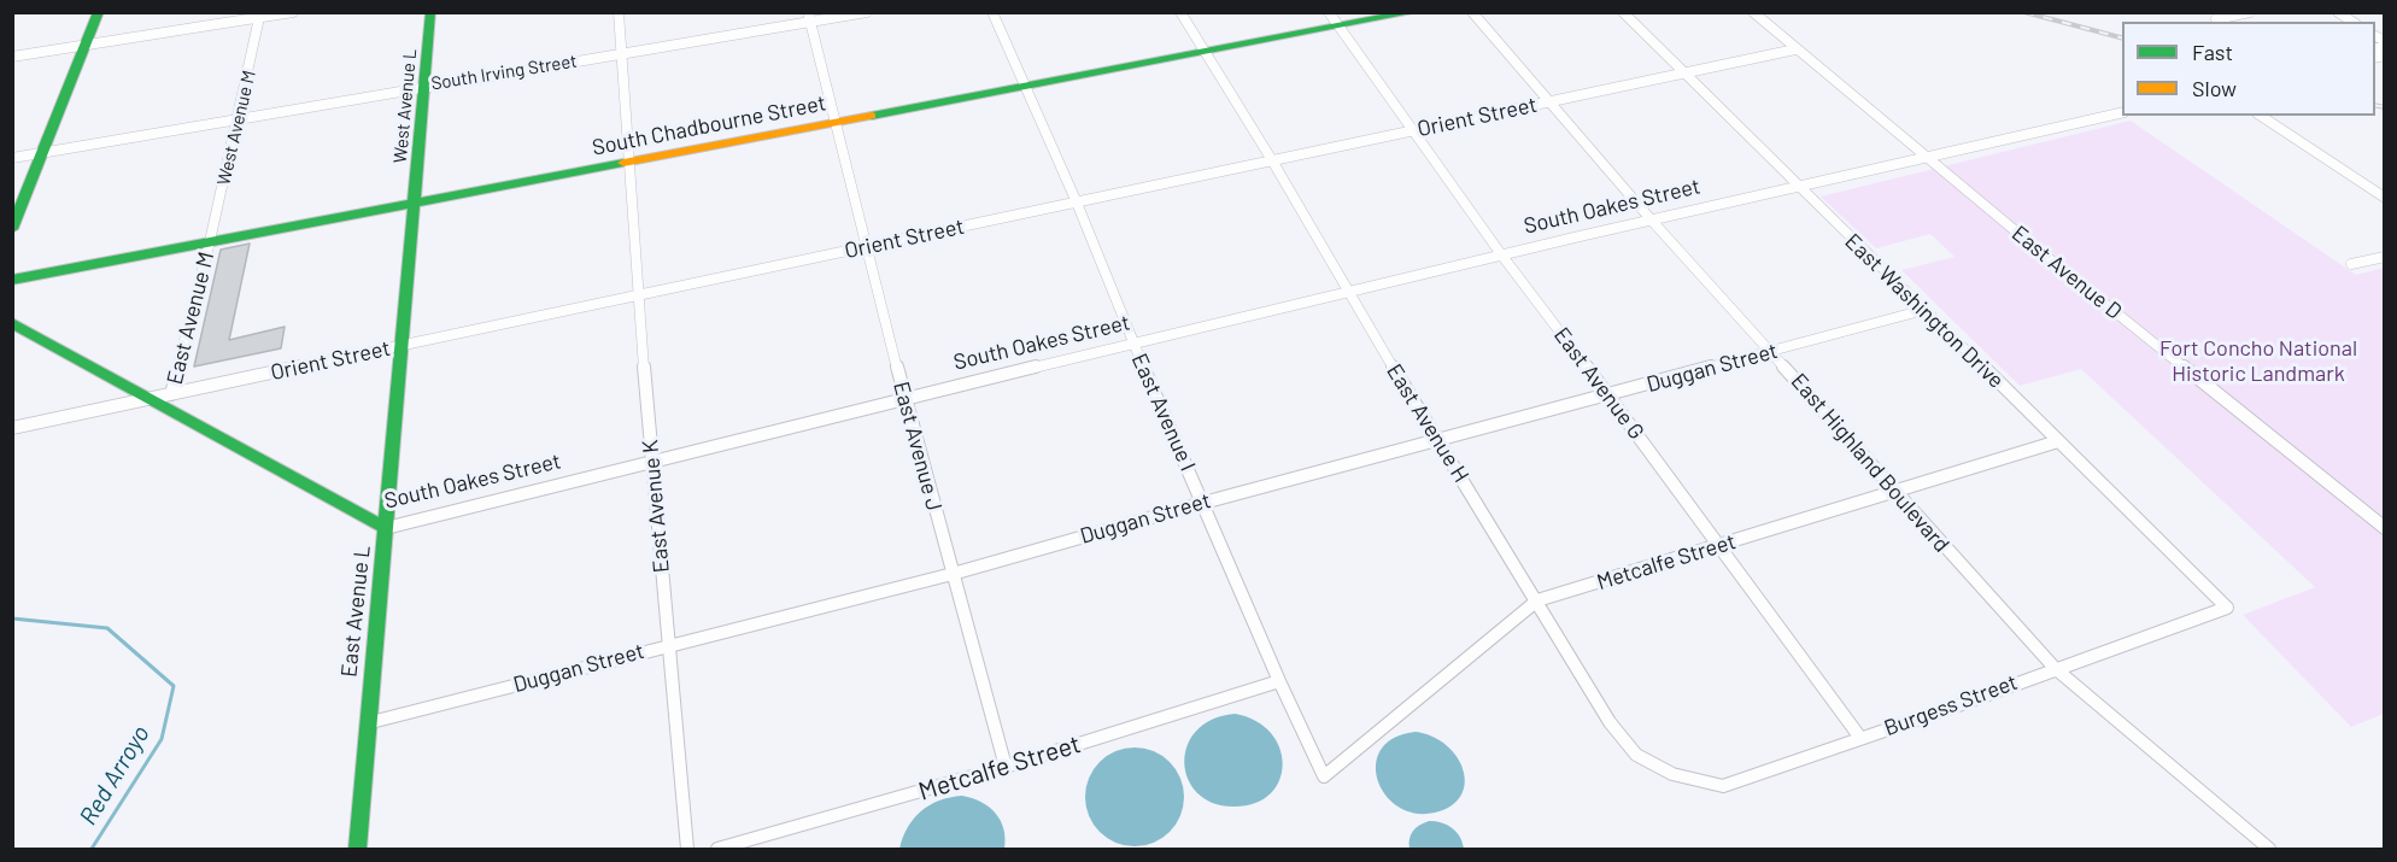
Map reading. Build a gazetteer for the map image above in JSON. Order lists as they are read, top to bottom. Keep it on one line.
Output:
{"streets":{"main road":["West Avenue L","South Chadbourne Street","South Oakes Street","East Avenue L"],"street":["South Irving Street","Orient Street","West Avenue M","East Avenue D","East Washington Drive","East Avenue M","Duggan Street","East Avenue G","East Avenue I","East Avenue H","East Avenue J","East Highland Boulevard","East Avenue K","Metcalfe Street","Burgess Street"]},"crossings":[["South Irving Street","West Avenue L"],["South Irving Street","West Avenue M"],["South Irving Street","East Avenue J"],["South Irving Street","East Avenue K"],["West Avenue L","South Chadbourne Street"],["West Avenue L","East Avenue L"],["Orient Street","South Oakes Street"],["Orient Street","East Avenue D"],["Orient Street","East Washington Drive"],["Orient Street","East Avenue M"],["Orient Street","East Avenue G"],["Orient Street","East Avenue I"],["Orient Street","East Avenue H"],["Orient Street","East Avenue J"],["Orient Street","East Highland Boulevard"],["Orient Street","East Avenue K"],["Orient Street","East Avenue L"],["South Chadbourne Street","West Avenue M"],["South Chadbourne Street","East Avenue M"],["South Chadbourne Street","East Avenue G"],["South Chadbourne Street","East Avenue I"],["South Chadbourne Street","East Avenue H"],["South Chadbourne Street","East Avenue J"],["South Chadbourne Street","East Avenue K"],["South Chadbourne Street","East Avenue L"],["West Avenue M","East Avenue M"],["South Oakes Street","East Avenue D"],["South Oakes Street","East Washington Drive"],["South Oakes Street","East Avenue G"],["South Oakes Street","East Avenue I"],["South Oakes Street","East Avenue H"],["South Oakes Street","East Avenue J"],["South Oakes Street","East Highland Boulevard"],["South Oakes Street","East Avenue K"],["South Oakes Street","East Avenue L"],["East Washington Drive","Duggan Street"],["East Washington Drive","Metcalfe Street"],["East Washington Drive","Burgess Street"],["Duggan Street","East Avenue G"],["Duggan Street","East Avenue I"],["Duggan Street","East Avenue H"],["Duggan Street","East Avenue J"],["Duggan Street","East Highland Boulevard"],["Duggan Street","East Avenue K"],["Duggan Street","East Avenue L"],["East Avenue G","Metcalfe Street"],["East Avenue G","Burgess Street"],["East Avenue I","Metcalfe Street"],["East Avenue H","Metcalfe Street"],["East Avenue H","Burgess Street"],["East Avenue J","Metcalfe Street"],["East Highland Boulevard","Metcalfe Street"],["East Highland Boulevard","Burgess Street"]],"water":["Red Arroyo"],"parks":["Fort Concho National Historic Landmark"],"legend":["Fast","Slow"]}
